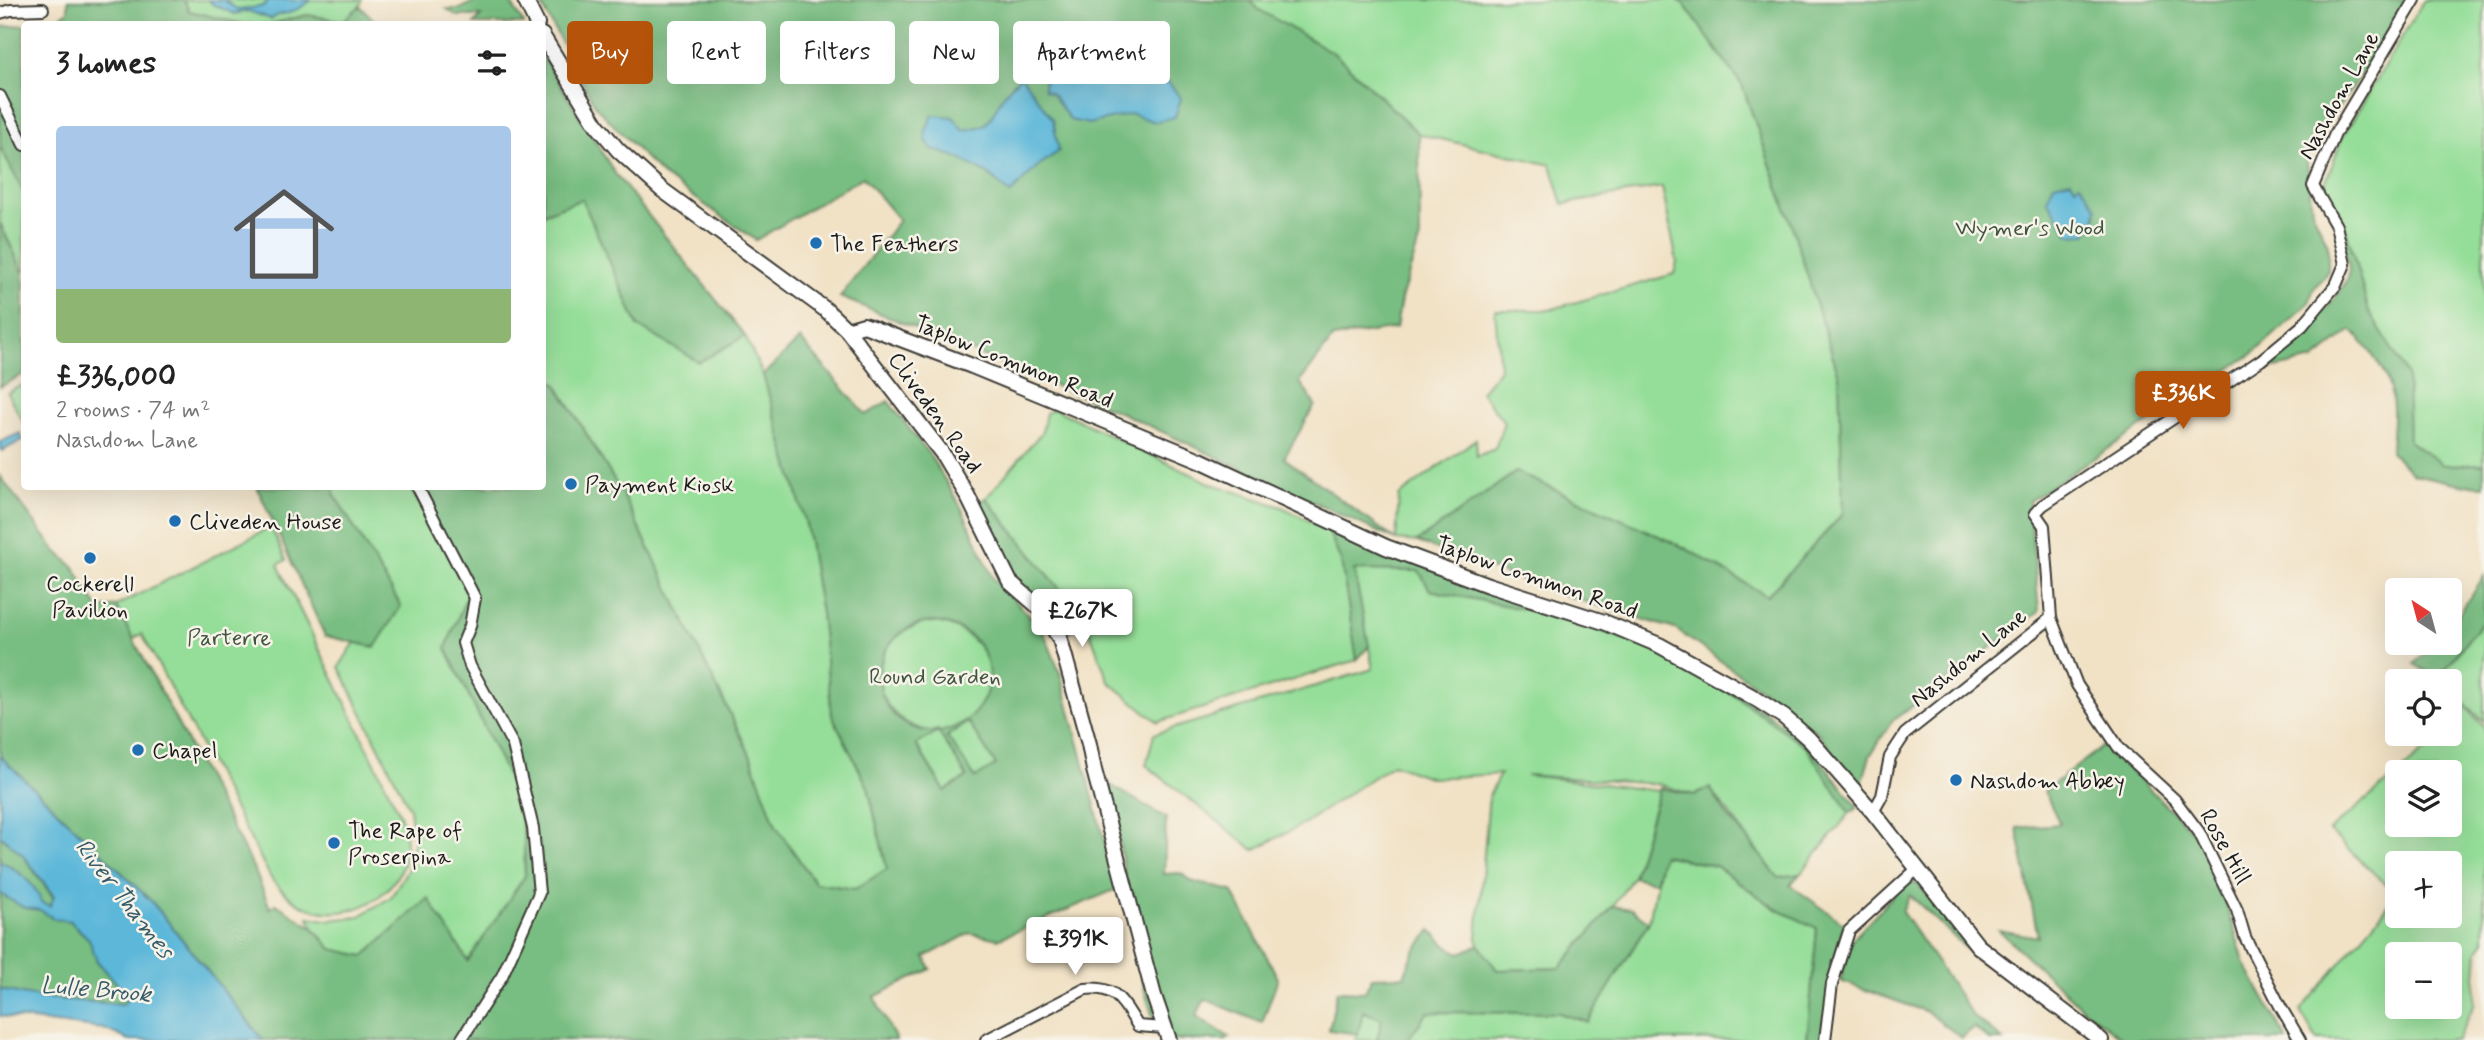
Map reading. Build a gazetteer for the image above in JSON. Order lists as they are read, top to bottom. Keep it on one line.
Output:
{"streets":{"street":["Nashdom Lane","Taplow Common Road","Cliveden Road","Rose Hill"]},"crossings":[["Nashdom Lane","Taplow Common Road"],["Nashdom Lane","Rose Hill"],["Taplow Common Road","Cliveden Road"]],"water":["River Thames","Lulle Brook"],"parks":["Wymer's Wood","Parterre","Round Garden"],"places":["The Feathers","Payment Kiosk","Cliveden House","Cockerell Pavilion","Chapel","Nashdom Abbey","The Rape of Proserpina"],"north":"top left","page":{"chip":["Buy","Rent","Filters","New","Apartment"],"heading":"3 homes","list":[{"name":"£336,000","note":"2 rooms · 74 m² · Nashdom Lane"}],"price":["£336K","£267K","£391K"],"map_buttons":["+","−"]}}
